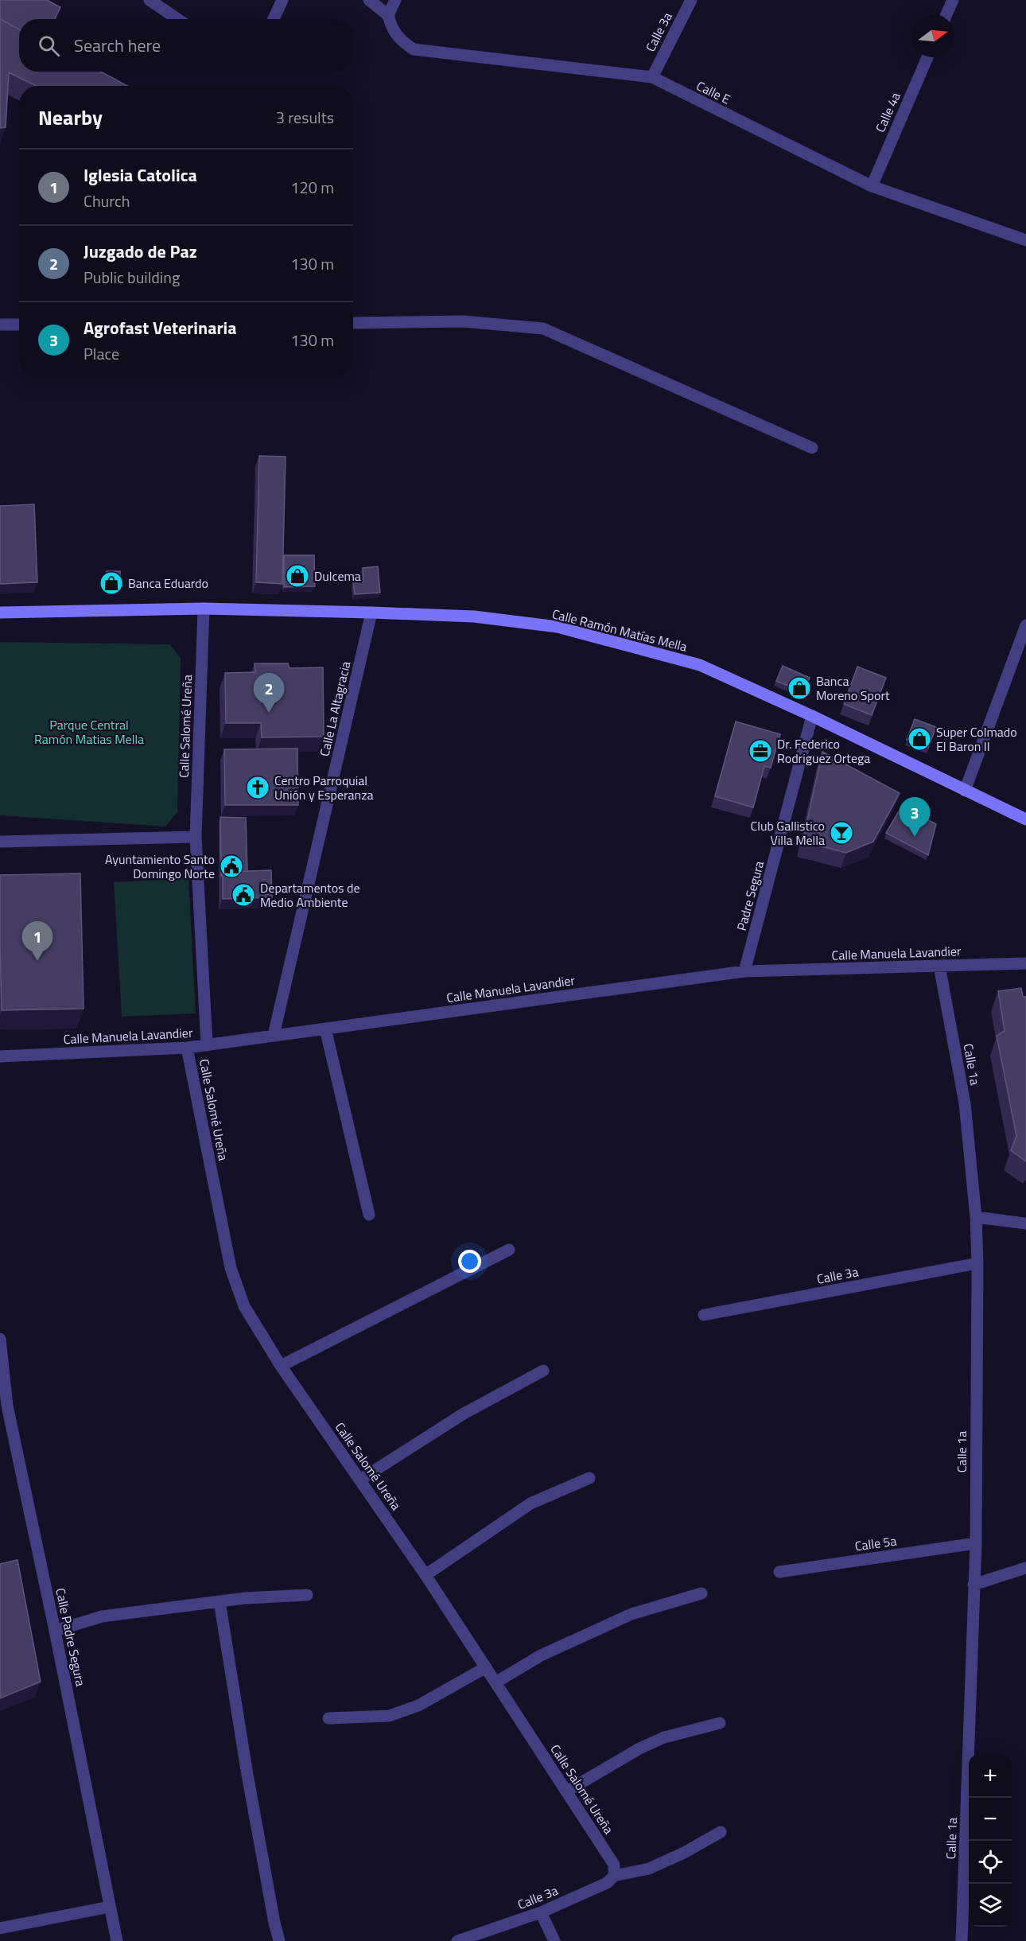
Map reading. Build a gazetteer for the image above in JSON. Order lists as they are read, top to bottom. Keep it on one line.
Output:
{"streets":{"main road":["Calle Ramón Matías Mella"],"street":["Calle 3a","Calle E","Calle 4a","Calle La Altagracia","Calle Salomé Ureña","Padre Segura","Calle Manuela Lavandier","Calle 1a","Calle 5a","Calle Padre Segura"]},"crossings":[["Calle 3a","Calle E"],["Calle 3a","Calle Salomé Ureña"],["Calle 3a","Calle 1a"],["Calle E","Calle 4a"],["Calle Ramón Matías Mella","Calle La Altagracia"],["Calle Ramón Matías Mella","Calle Salomé Ureña"],["Calle Ramón Matías Mella","Padre Segura"],["Calle La Altagracia","Calle Manuela Lavandier"],["Calle Salomé Ureña","Calle Manuela Lavandier"],["Padre Segura","Calle Manuela Lavandier"],["Calle Manuela Lavandier","Calle 1a"],["Calle 1a","Calle 5a"]],"parks":["Parque Central Ramón Matias Mella"],"places":{"shop":["Dulcema","Banca Eduardo","Banca Moreno Sport","Super Colmado El Baron II"],"office":["Dr. Federico Rodriguez Ortega"],"church":["Centro Parroquial Unión y Esperanza"],"bar":["Club Gallistico Villa Mella"],"public building":["Ayuntamiento Santo Domingo Norte","Departamentos de Medio Ambiente"]},"north":"right","page":{"search":"Search here","heading":["Nearby","3 results"],"list":[{"mark":"1","name":"Iglesia Catolica","note":"Church","value":"120 m"},{"mark":"2","name":"Juzgado de Paz","note":"Public building","value":"130 m"},{"mark":"3","name":"Agrofast Veterinaria","note":"Place","value":"130 m"}],"pins":["2","3","1"],"map_buttons":["+","−"]}}
